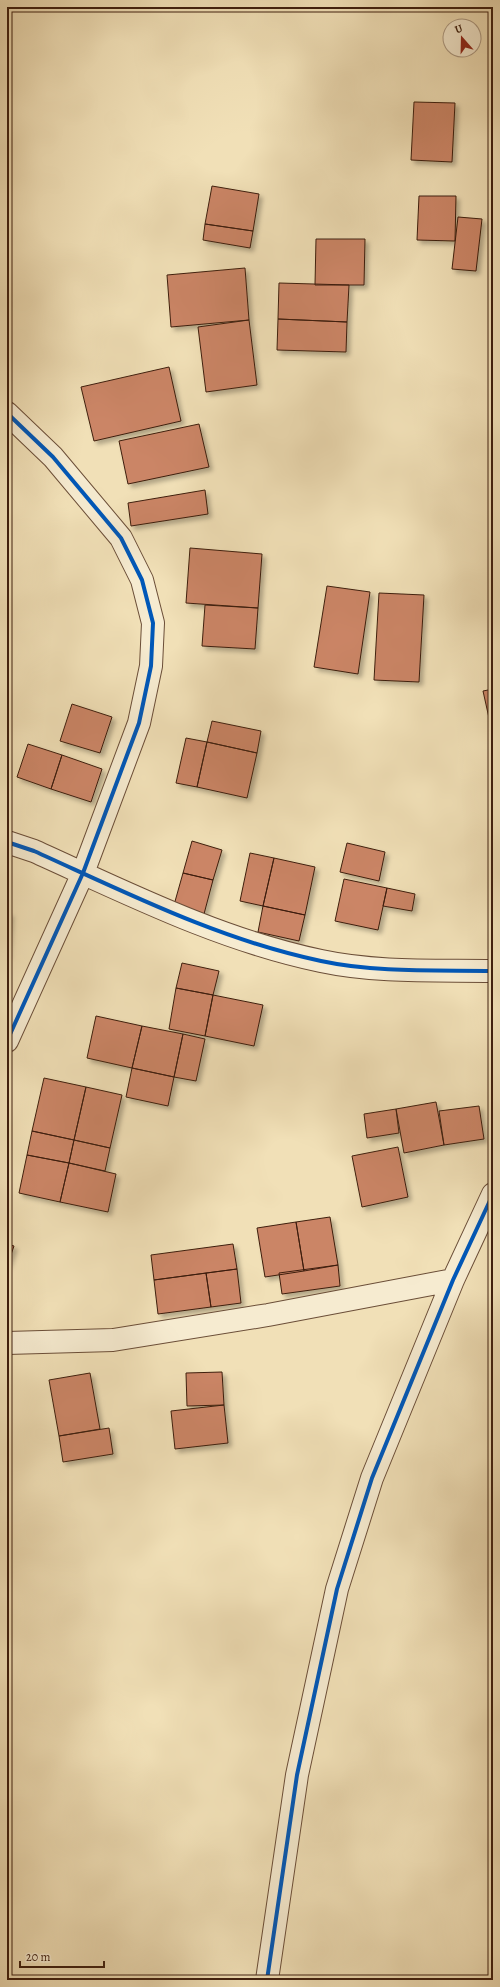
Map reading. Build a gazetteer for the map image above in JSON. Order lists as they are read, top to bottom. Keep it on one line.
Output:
{"scale_bar":"20 m","north":"top"}
